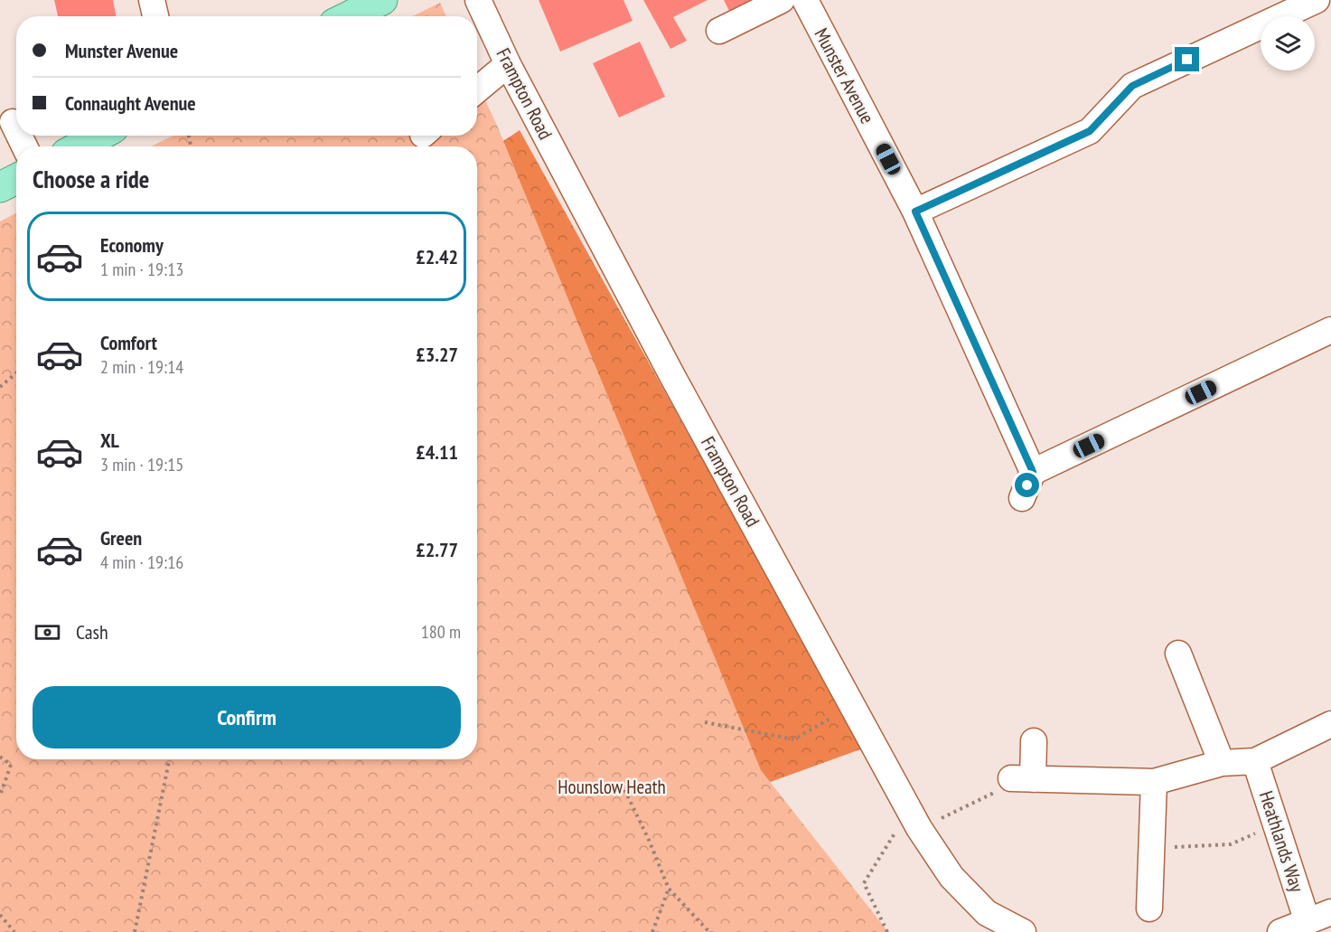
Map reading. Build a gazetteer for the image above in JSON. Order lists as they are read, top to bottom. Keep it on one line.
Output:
{"streets":{"street":["Munster Avenue","Frampton Road","Heathlands Way"]},"parks":["Hounslow Heath"],"page":{"banner":["Munster Avenue","Connaught Avenue"],"heading":"Choose a ride","list":[{"name":"Economy","note":"1 min · 19:13","value":"£2.42"},{"name":"Comfort","note":"2 min · 19:14","value":"£3.27"},{"name":"XL","note":"3 min · 19:15","value":"£4.11"},{"name":"Green","note":"4 min · 19:16","value":"£2.77"}],"pay":["Cash","180 m"],"buttons":"Confirm"}}
